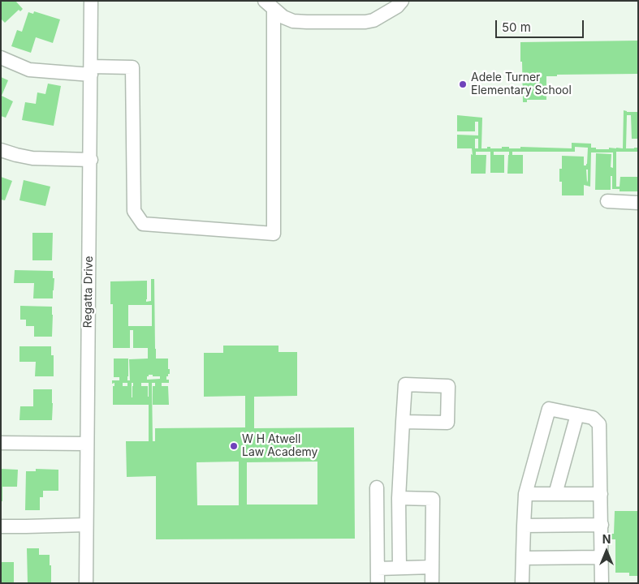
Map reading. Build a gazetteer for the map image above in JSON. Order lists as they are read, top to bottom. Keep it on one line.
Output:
{"streets":{"street":["Regatta Drive"]},"places":["Adele Turner Elementary School","W H Atwell Law Academy"],"scale_bar":"50 m","north":"top"}
